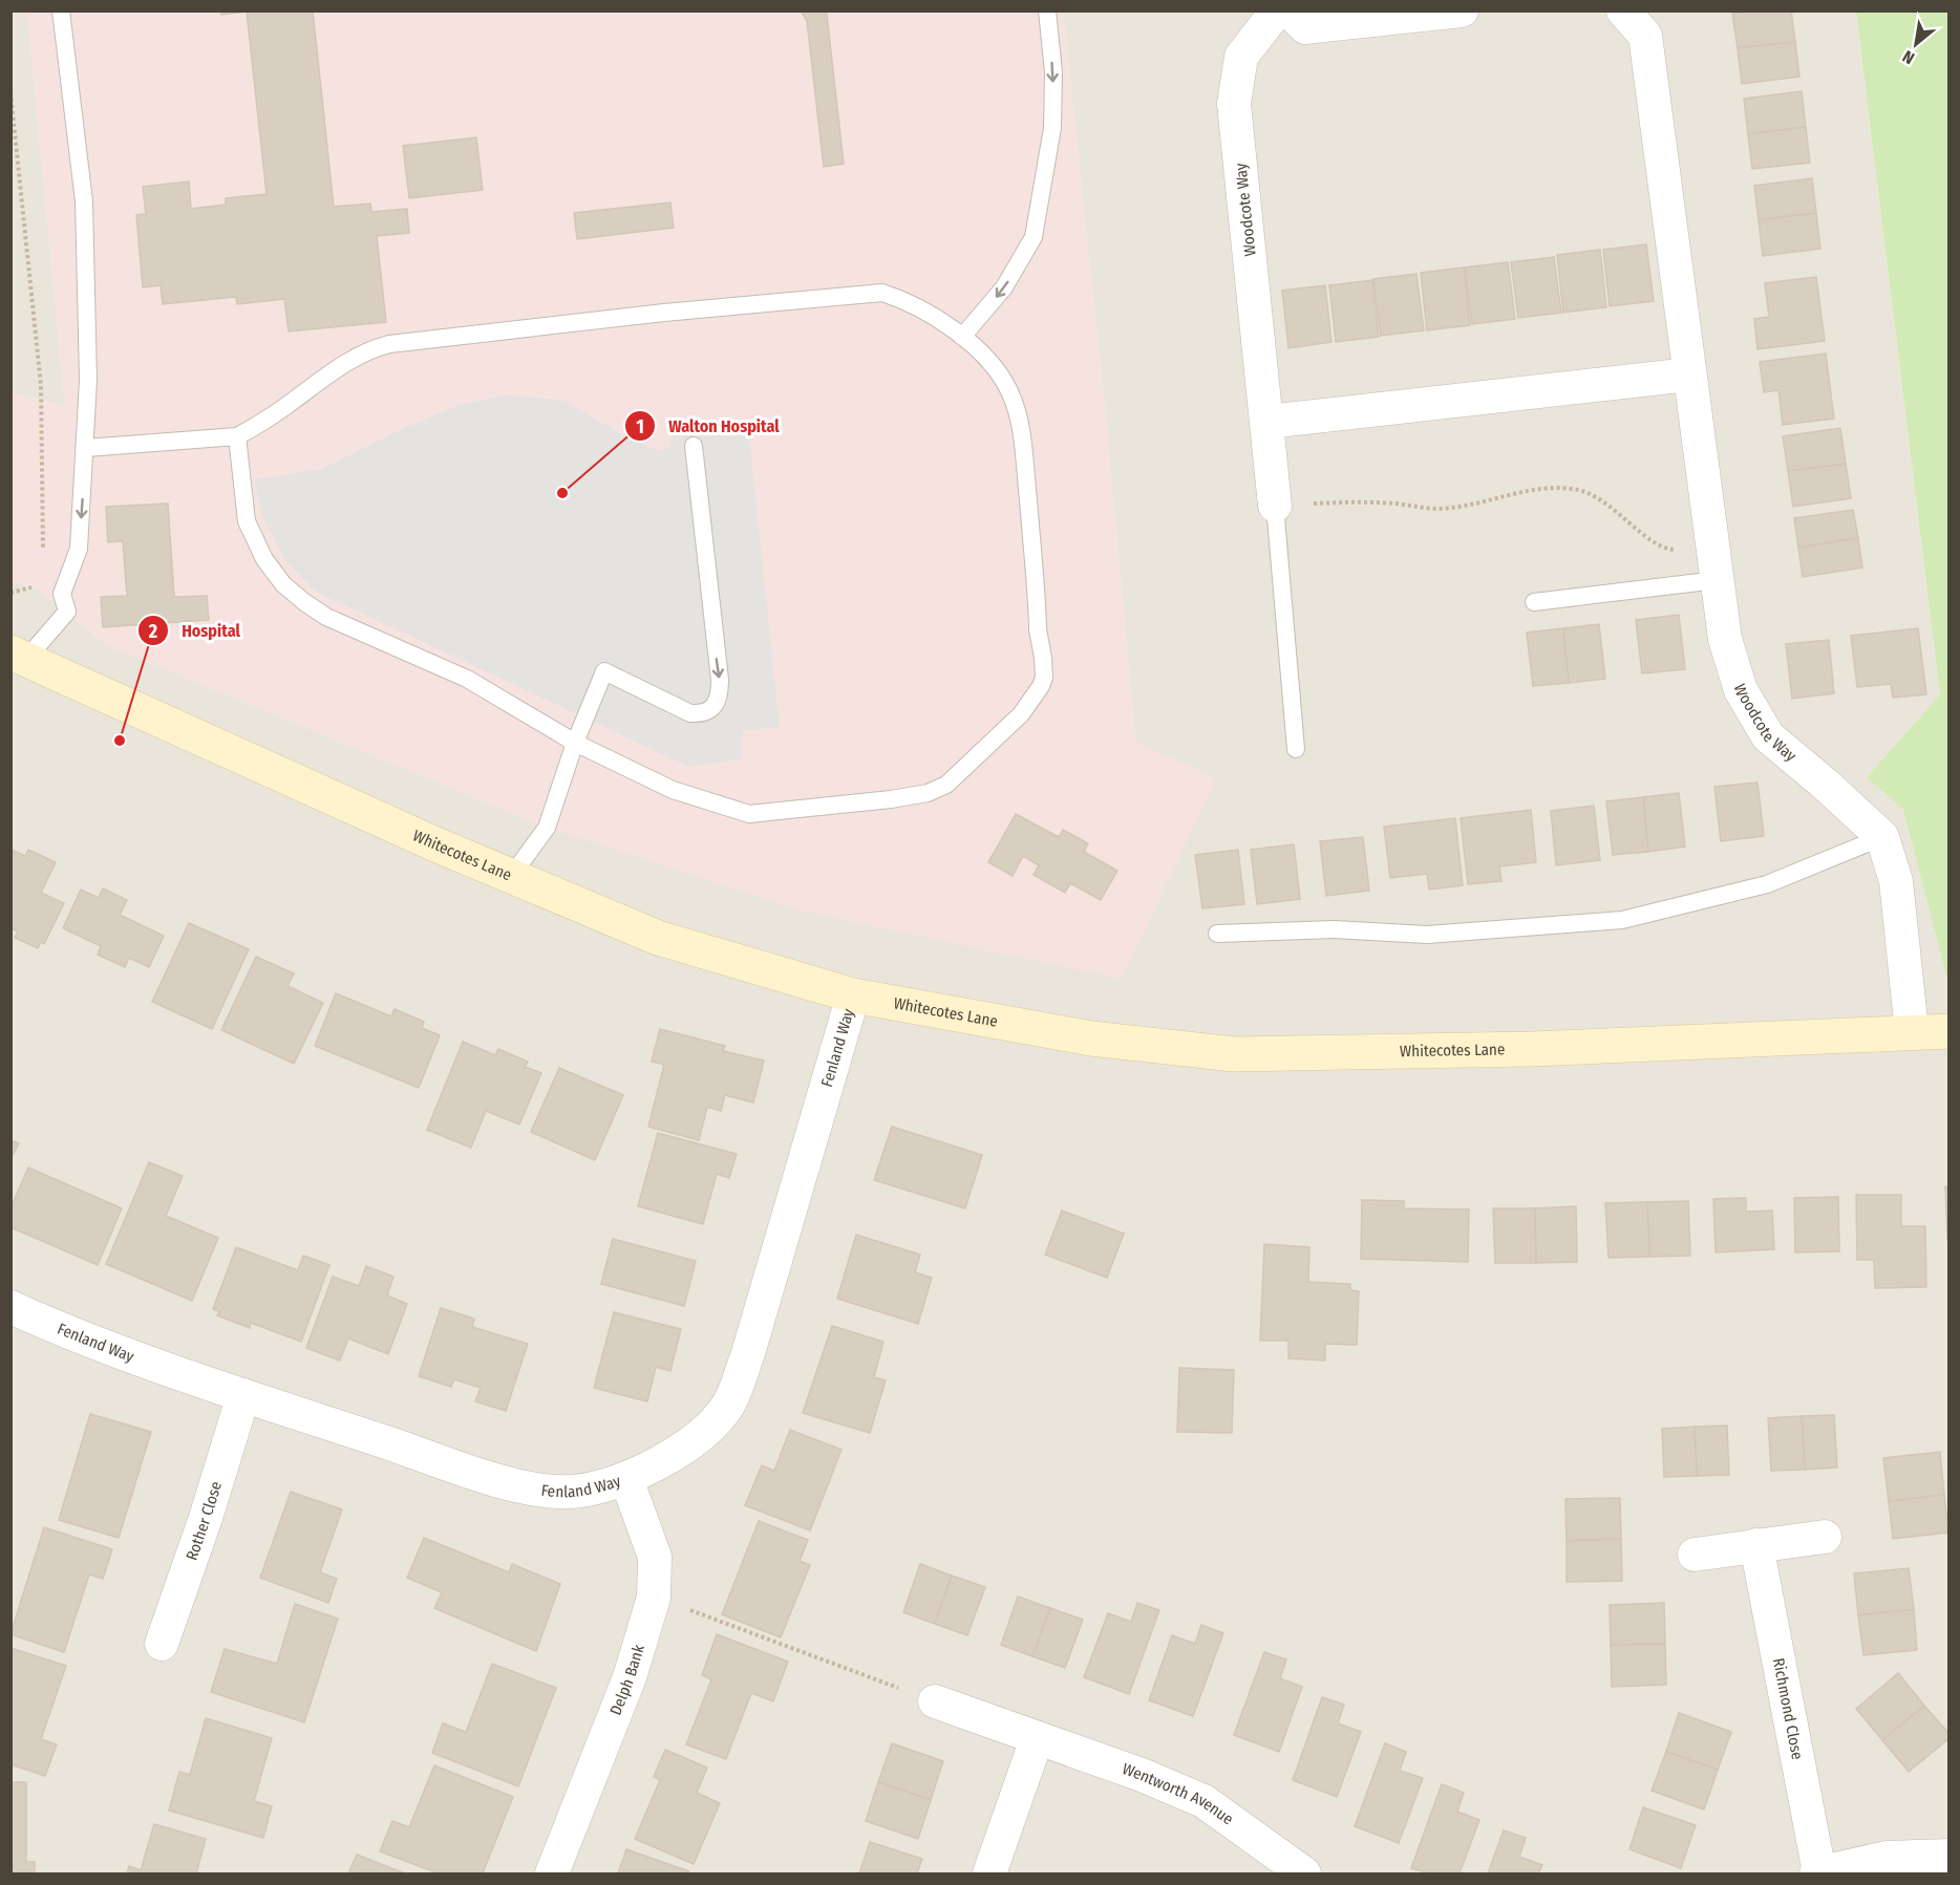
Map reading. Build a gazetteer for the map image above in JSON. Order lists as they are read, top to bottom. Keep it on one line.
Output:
{"streets":{"street":["Woodcote Way","Whitecotes Lane","Fenland Way","Rother Close","Delph Bank","Richmond Close","Wentworth Avenue"]},"crossings":[["Woodcote Way","Whitecotes Lane"],["Whitecotes Lane","Fenland Way"],["Fenland Way","Rother Close"],["Fenland Way","Delph Bank"]],"places":["Walton Hospital","Hospital"],"north":"bottom left"}
